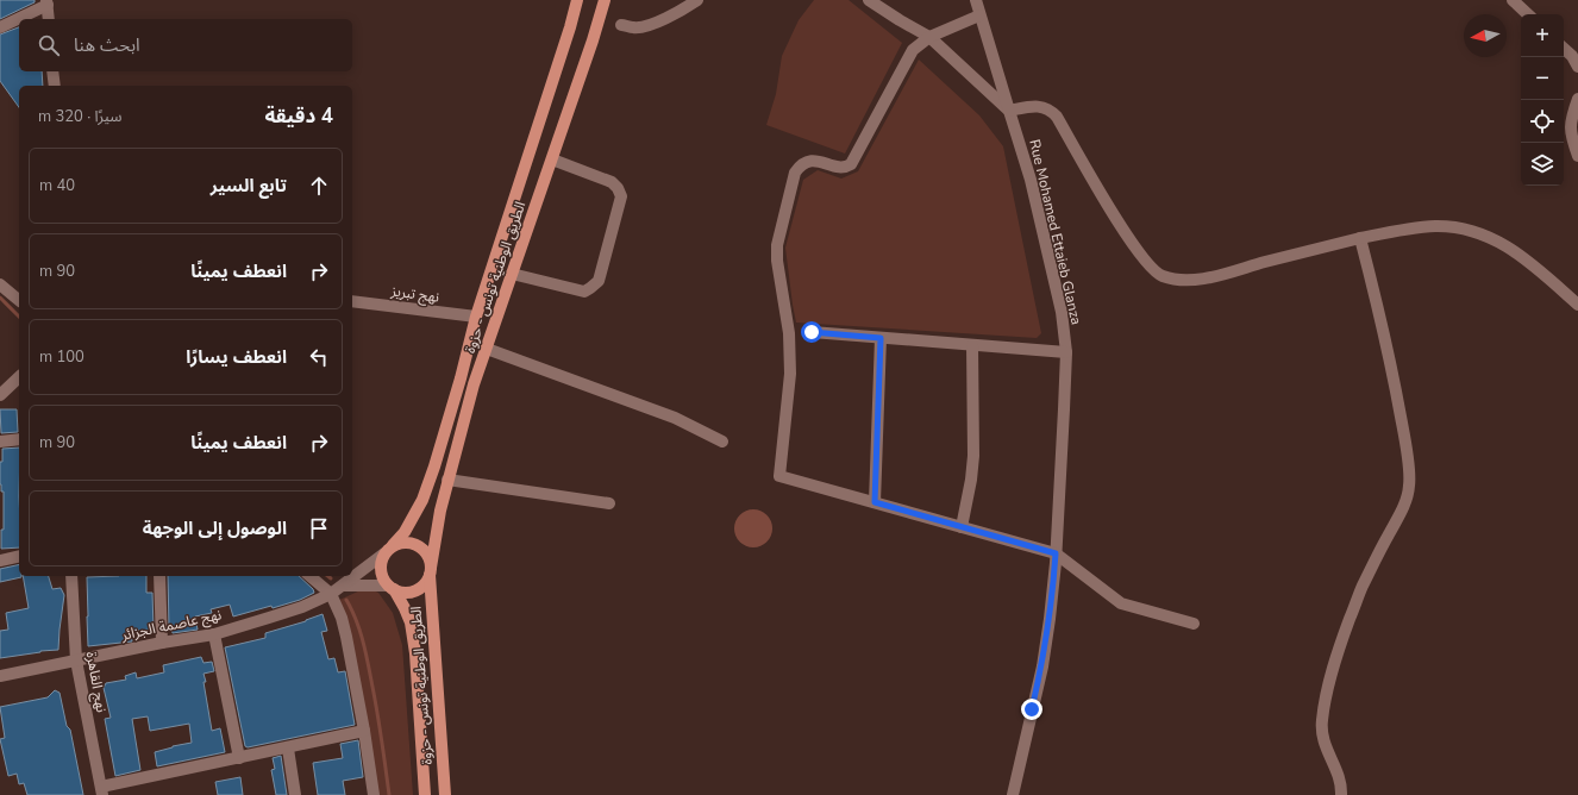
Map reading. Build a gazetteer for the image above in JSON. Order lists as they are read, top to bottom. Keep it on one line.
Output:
{"streets":{"main road":["الطريق الوطنية تونس - حزوة"],"street":["Rue Mohamed Ettaieb Glanza","نهج تبريز","نهج عاصمة الجزائر","نهج القاهرة"]},"crossings":[["الطريق الوطنية تونس - حزوة","نهج تبريز"],["الطريق الوطنية تونس - حزوة","نهج عاصمة الجزائر"],["نهج عاصمة الجزائر","نهج القاهرة"]],"north":"left","page":{"map_buttons":["+","−"],"search":"ابحث هنا","heading":["4 دقيقة","سيرًا · 320 m"],"list":[["تابع السير","40 m"],["انعطف يمينًا","90 m"],["انعطف يسارًا","100 m"],["انعطف يمينًا","90 m"],"الوصول إلى الوجهة"]}}
